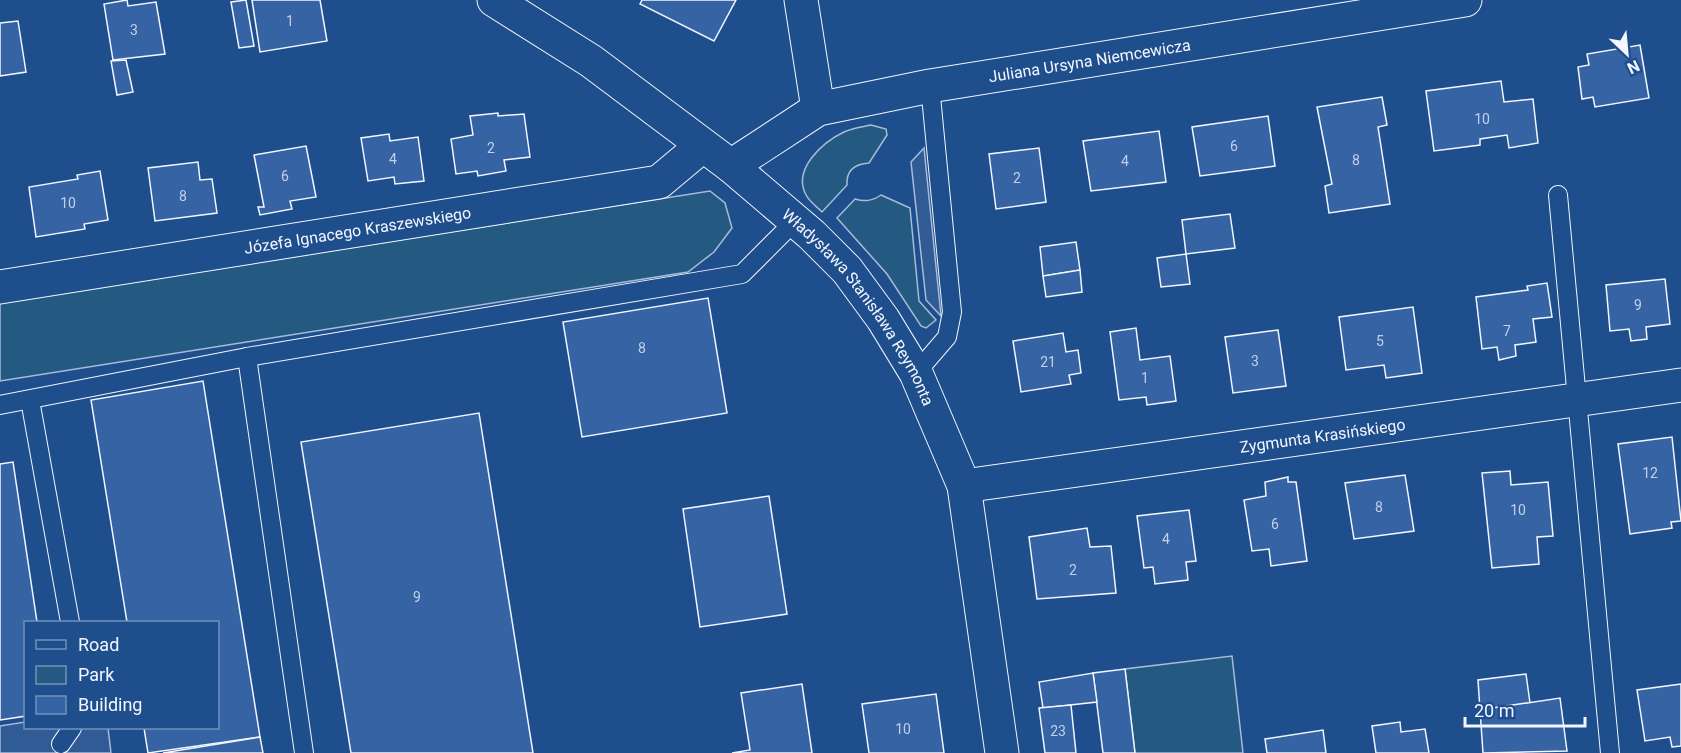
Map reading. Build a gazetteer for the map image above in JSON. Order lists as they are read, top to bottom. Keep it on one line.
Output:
{"streets":{"street":["Juliana Ursyna Niemcewicza","Józefa Ignacego Kraszewskiego","Władysława Stanisława Reymonta","Zygmunta Krasińskiego"]},"crossings":[["Juliana Ursyna Niemcewicza","Władysława Stanisława Reymonta"],["Józefa Ignacego Kraszewskiego","Władysława Stanisława Reymonta"],["Władysława Stanisława Reymonta","Zygmunta Krasińskiego"]],"house_numbers":["1","3","10","6","2","4","8","4","6","2","8","10","9","7","5","8","3","21","1","12","8","10","6","4","2","9","10","23"],"legend":["Road","Park","Building"],"scale_bar":"20 m","north":"bottom right"}
